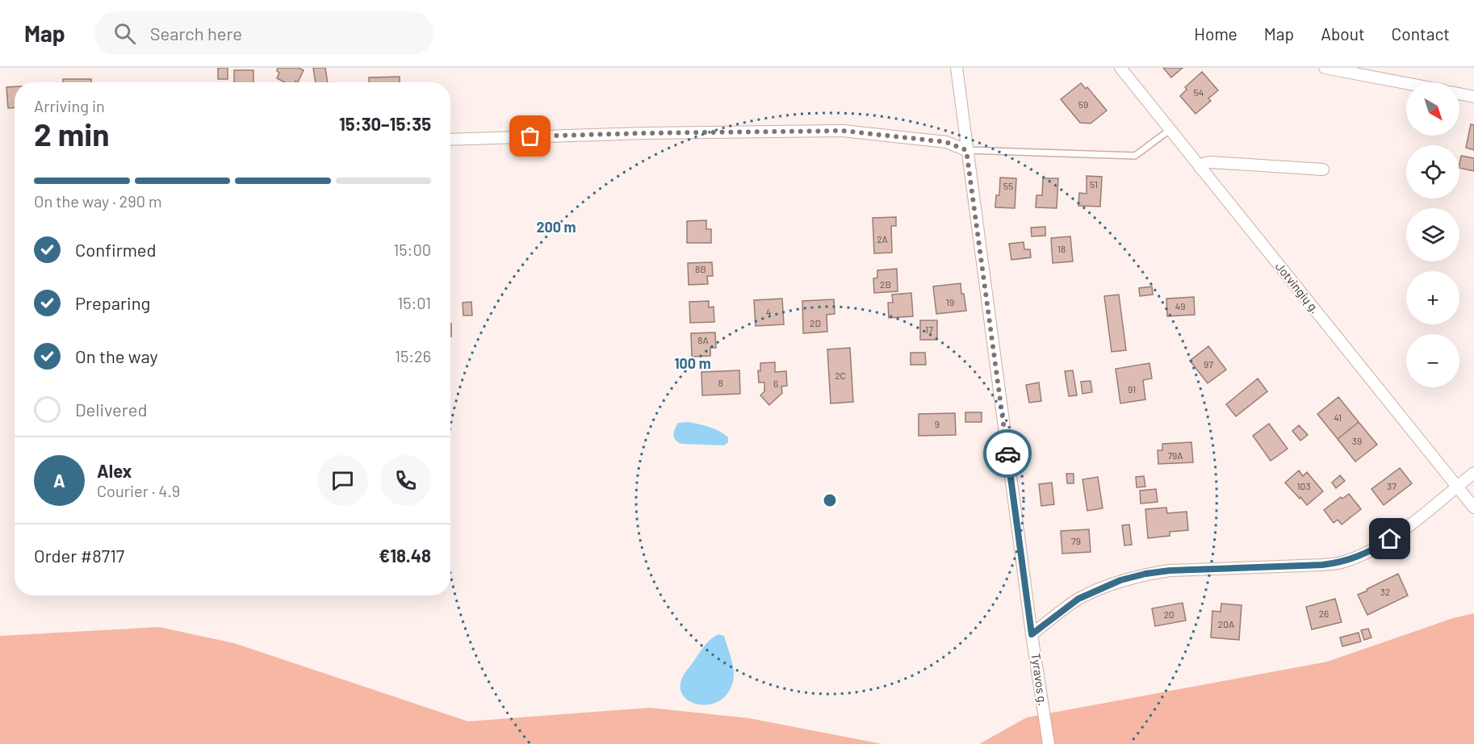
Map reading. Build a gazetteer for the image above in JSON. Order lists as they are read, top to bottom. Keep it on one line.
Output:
{"streets":{"street":["Jotvingių g.","Tyravos g."]},"house_numbers":["54","59","51","55","2A","18","8B","2B","19","49","4","2D","17","8A","97","2C","8","6","91","41","9","39","79A","103","37","79","32","26","20","20A"],"north":"bottom right","page":{"header":"Map","search":"Search here","nav":["Home","Map","About","Contact"],"map_buttons":["+","−"],"heading":["2 min","Arriving in","15:30–15:35"],"panel":["Alex","Courier · 4.9","Order #8717","€18.48"],"bar":"On the way · 290 m","list":[["Confirmed","15:00"],["Preparing","15:01"],["On the way","15:26"],"Delivered"],"round":"A"},"rings":["200 m","100 m"]}
